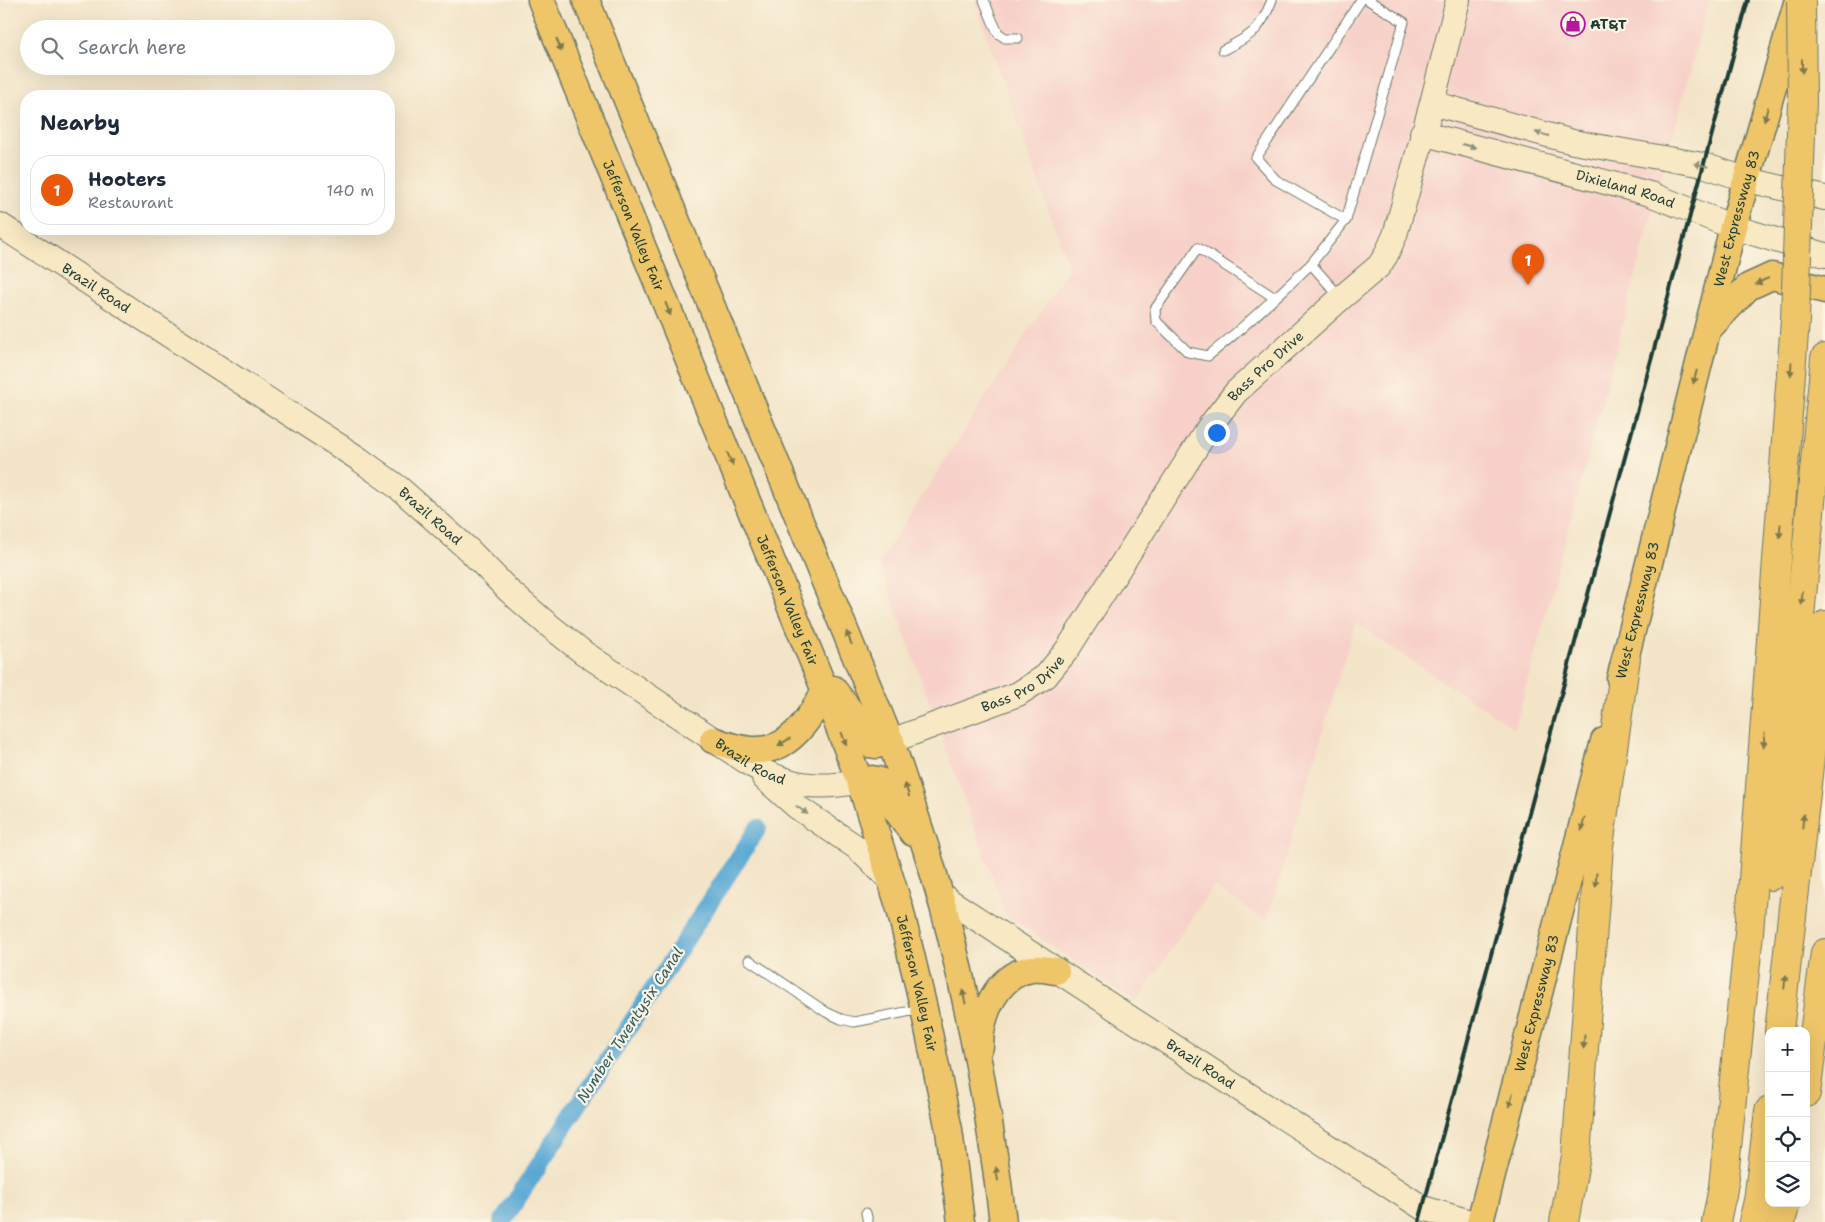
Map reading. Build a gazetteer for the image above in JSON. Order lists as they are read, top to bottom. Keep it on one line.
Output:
{"streets":{"main road":["West Expressway 83","Jefferson Valley Fair"],"street":["Dixieland Road","Brazil Road","Bass Pro Drive"]},"crossings":[["Dixieland Road","West Expressway 83"],["Dixieland Road","Bass Pro Drive"],["Jefferson Valley Fair","Brazil Road"]],"one_way":["West Expressway 83"],"water":["Number Twentysix Canal"],"places":{"shop":["AT&T"]},"page":{"search":"Search here","heading":"Nearby","list":[{"mark":"1","name":"Hooters","note":"Restaurant","value":"140 m"}],"pins":"1","map_buttons":["+","−"]}}
